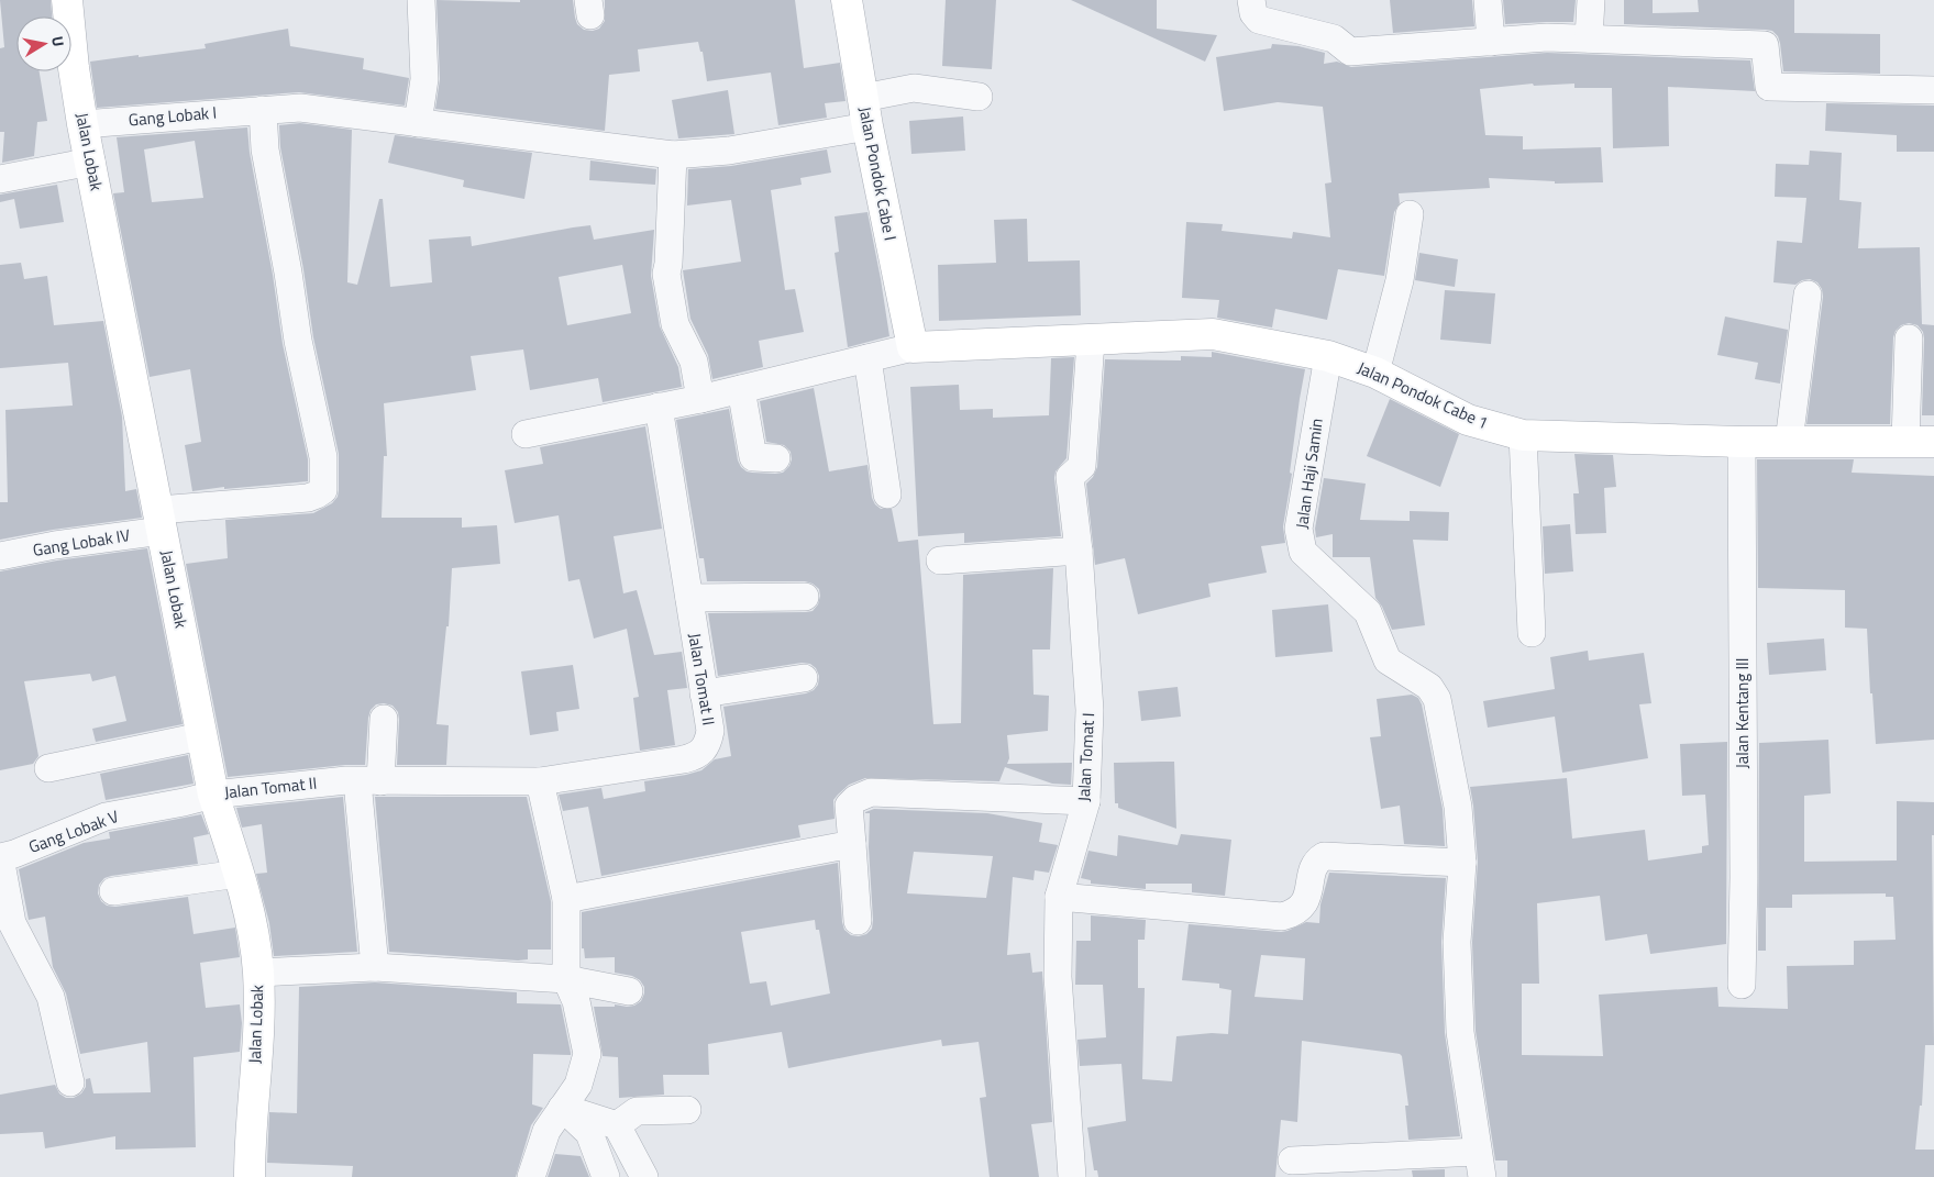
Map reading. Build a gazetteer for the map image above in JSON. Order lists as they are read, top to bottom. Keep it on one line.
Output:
{"streets":{"street":["Gang Lobak I","Jalan Lobak","Jalan Pondok Cabe I","Jalan Pondok Cabe 1","Jalan Haji Samin","Gang Lobak IV","Jalan Tomat II","Jalan Kentang III","Jalan Tomat I","Gang Lobak V"]},"crossings":[["Gang Lobak I","Jalan Lobak"],["Gang Lobak I","Jalan Pondok Cabe I"],["Gang Lobak I","Gang Lobak IV"],["Jalan Lobak","Gang Lobak IV"],["Jalan Lobak","Jalan Tomat II"],["Jalan Lobak","Gang Lobak V"],["Jalan Pondok Cabe I","Jalan Pondok Cabe 1"],["Jalan Pondok Cabe 1","Jalan Haji Samin"],["Jalan Pondok Cabe 1","Jalan Kentang III"],["Jalan Pondok Cabe 1","Jalan Tomat I"],["Jalan Tomat II","Gang Lobak V"]],"north":"right"}
